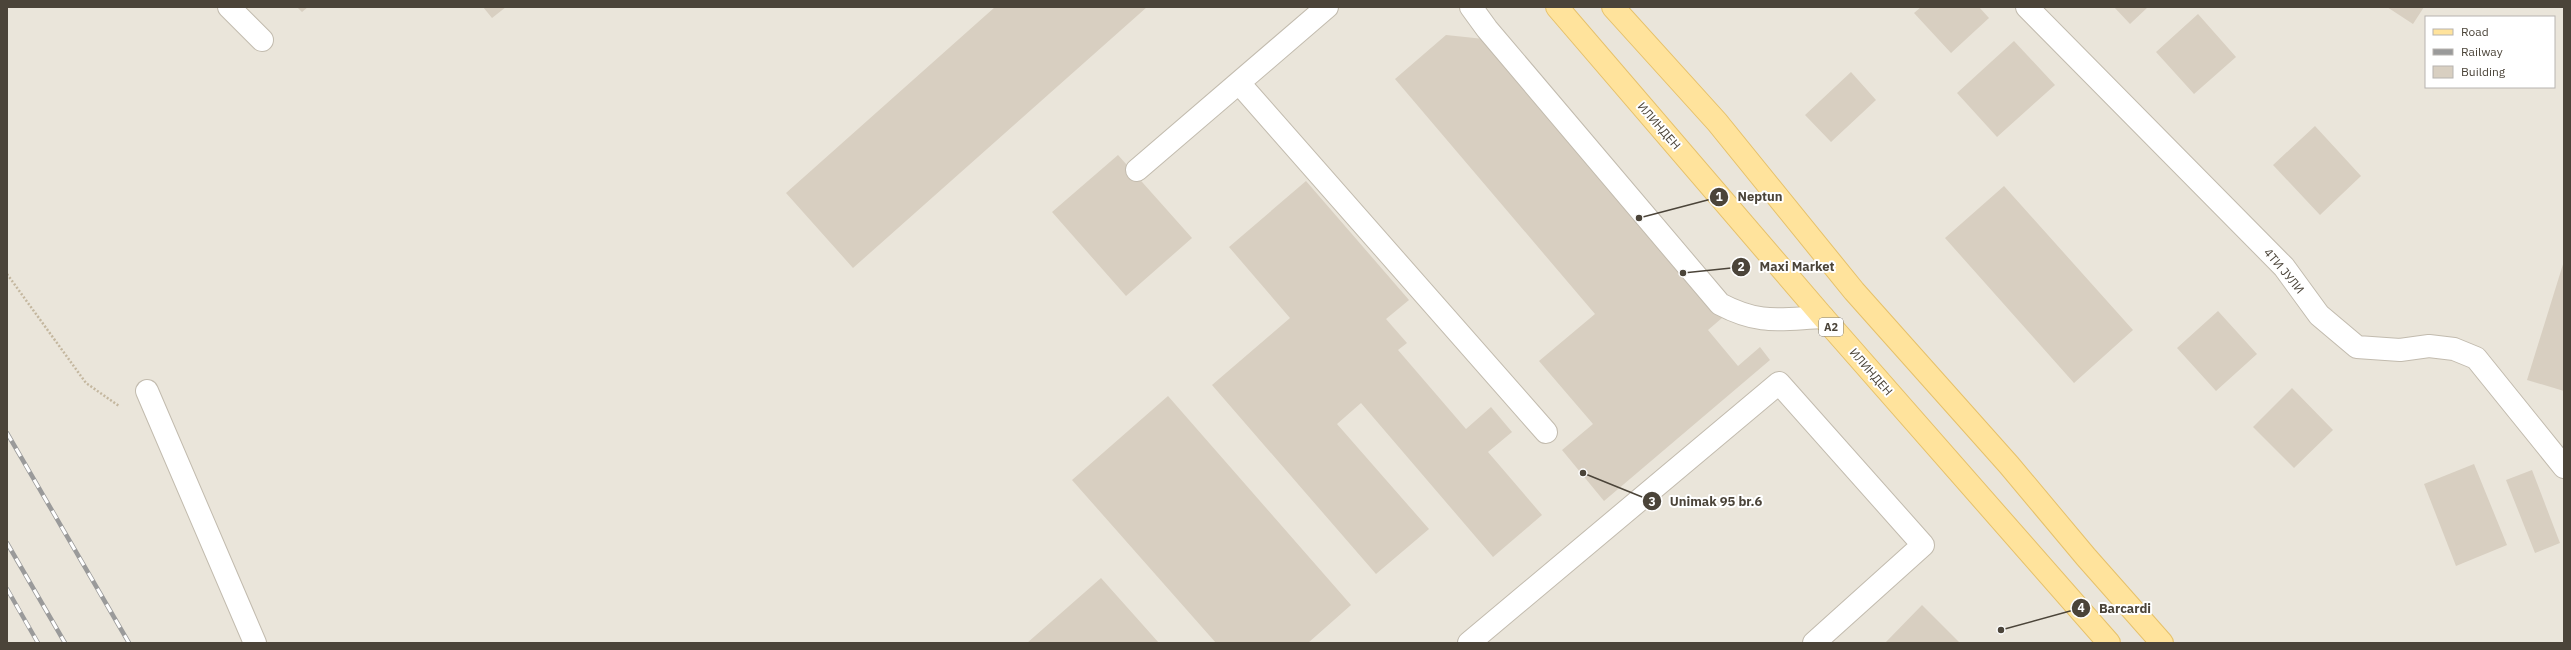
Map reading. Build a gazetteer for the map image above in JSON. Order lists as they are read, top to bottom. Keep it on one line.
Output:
{"streets":{"main road":["ИЛИНДЕН","A2"],"street":["4ТИ ЈУЛИ"]},"places":["Neptun","Maxi Market","Unimak 95 br.6","Barcardi"],"legend":["Road","Railway","Building"]}
